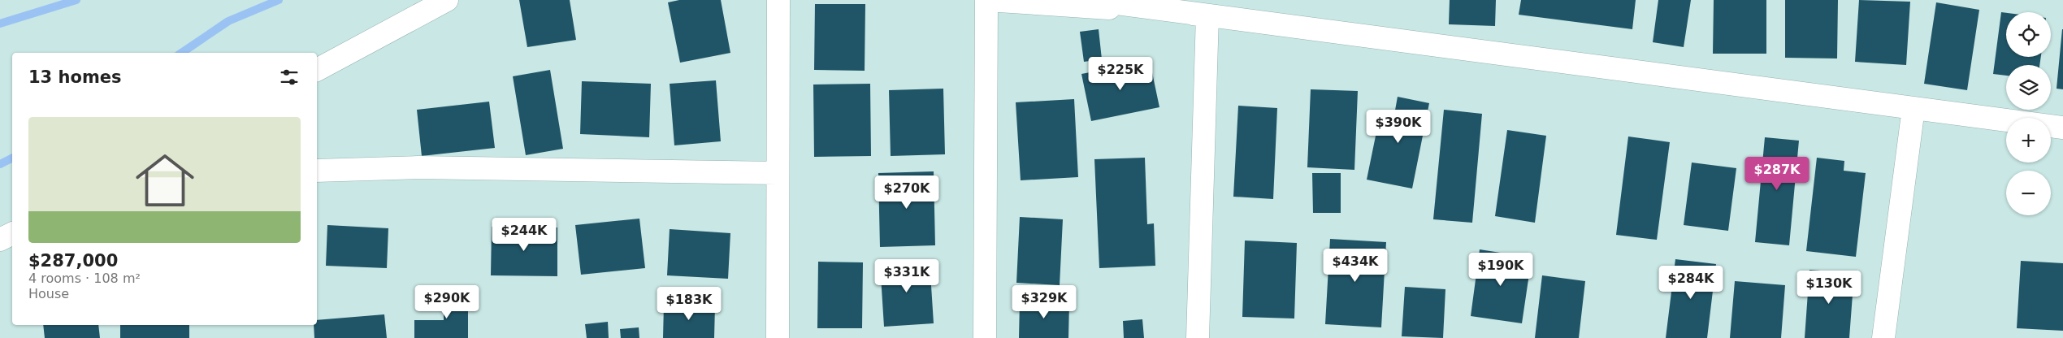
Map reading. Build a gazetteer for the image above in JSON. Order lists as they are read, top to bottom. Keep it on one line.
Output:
{"page":{"map_buttons":["+","−"],"heading":"13 homes","price":["$225K","$390K","$287K","$270K","$244K","$434K","$190K","$331K","$284K","$130K","$290K","$329K","$183K"],"list":[{"name":"$287,000","note":"4 rooms · 108 m² · House"}]}}
